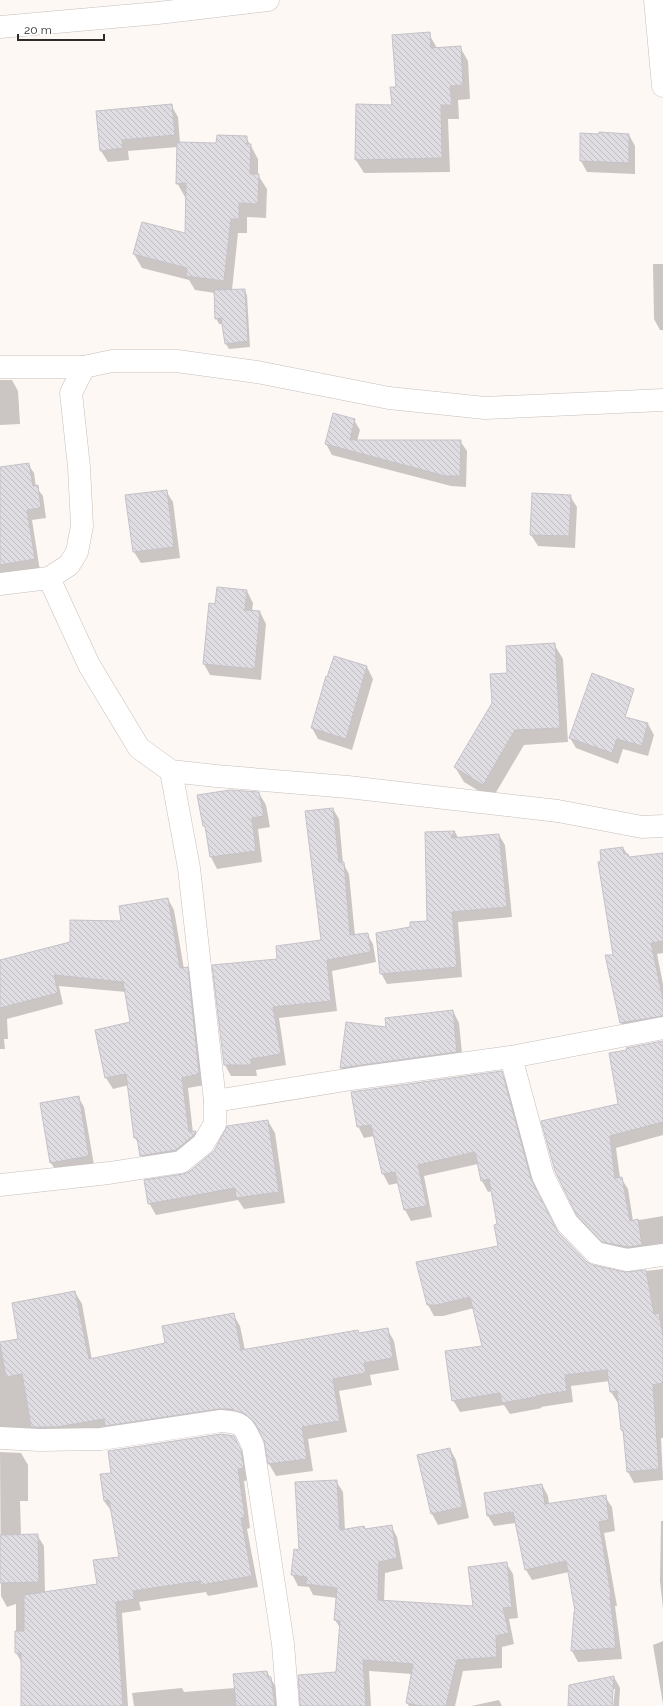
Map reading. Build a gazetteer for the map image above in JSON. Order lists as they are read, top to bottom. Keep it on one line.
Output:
{"scale_bar":"20 m"}
